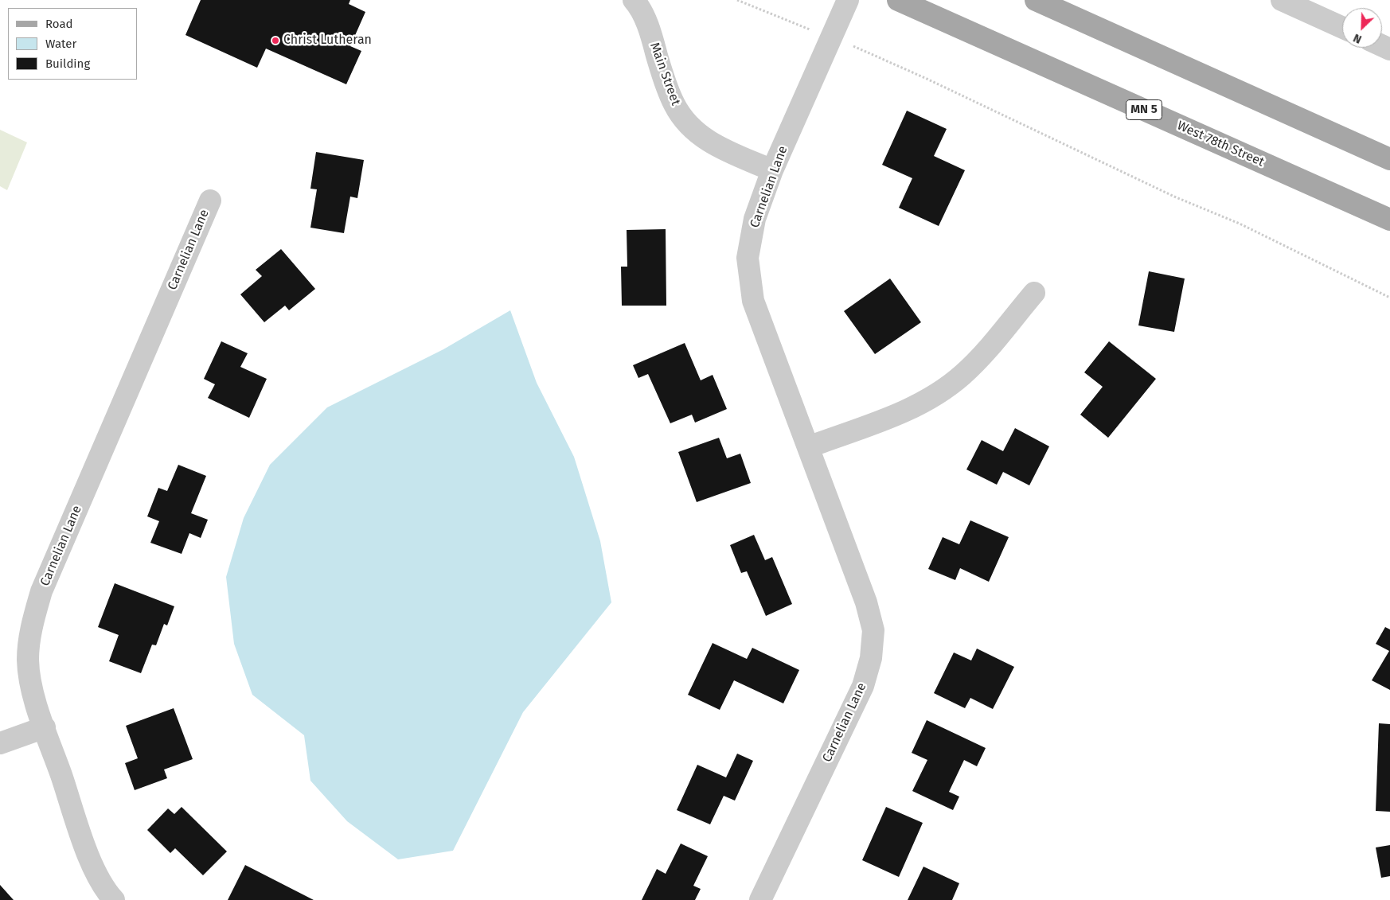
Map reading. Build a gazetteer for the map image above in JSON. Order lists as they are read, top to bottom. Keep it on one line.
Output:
{"streets":{"main road":["MN 5","West 78th Street"],"street":["Main Street","Carnelian Lane"]},"crossings":[["Main Street","Carnelian Lane"]],"places":["Christ Lutheran"],"legend":["Road","Water","Building"],"north":"bottom left"}
